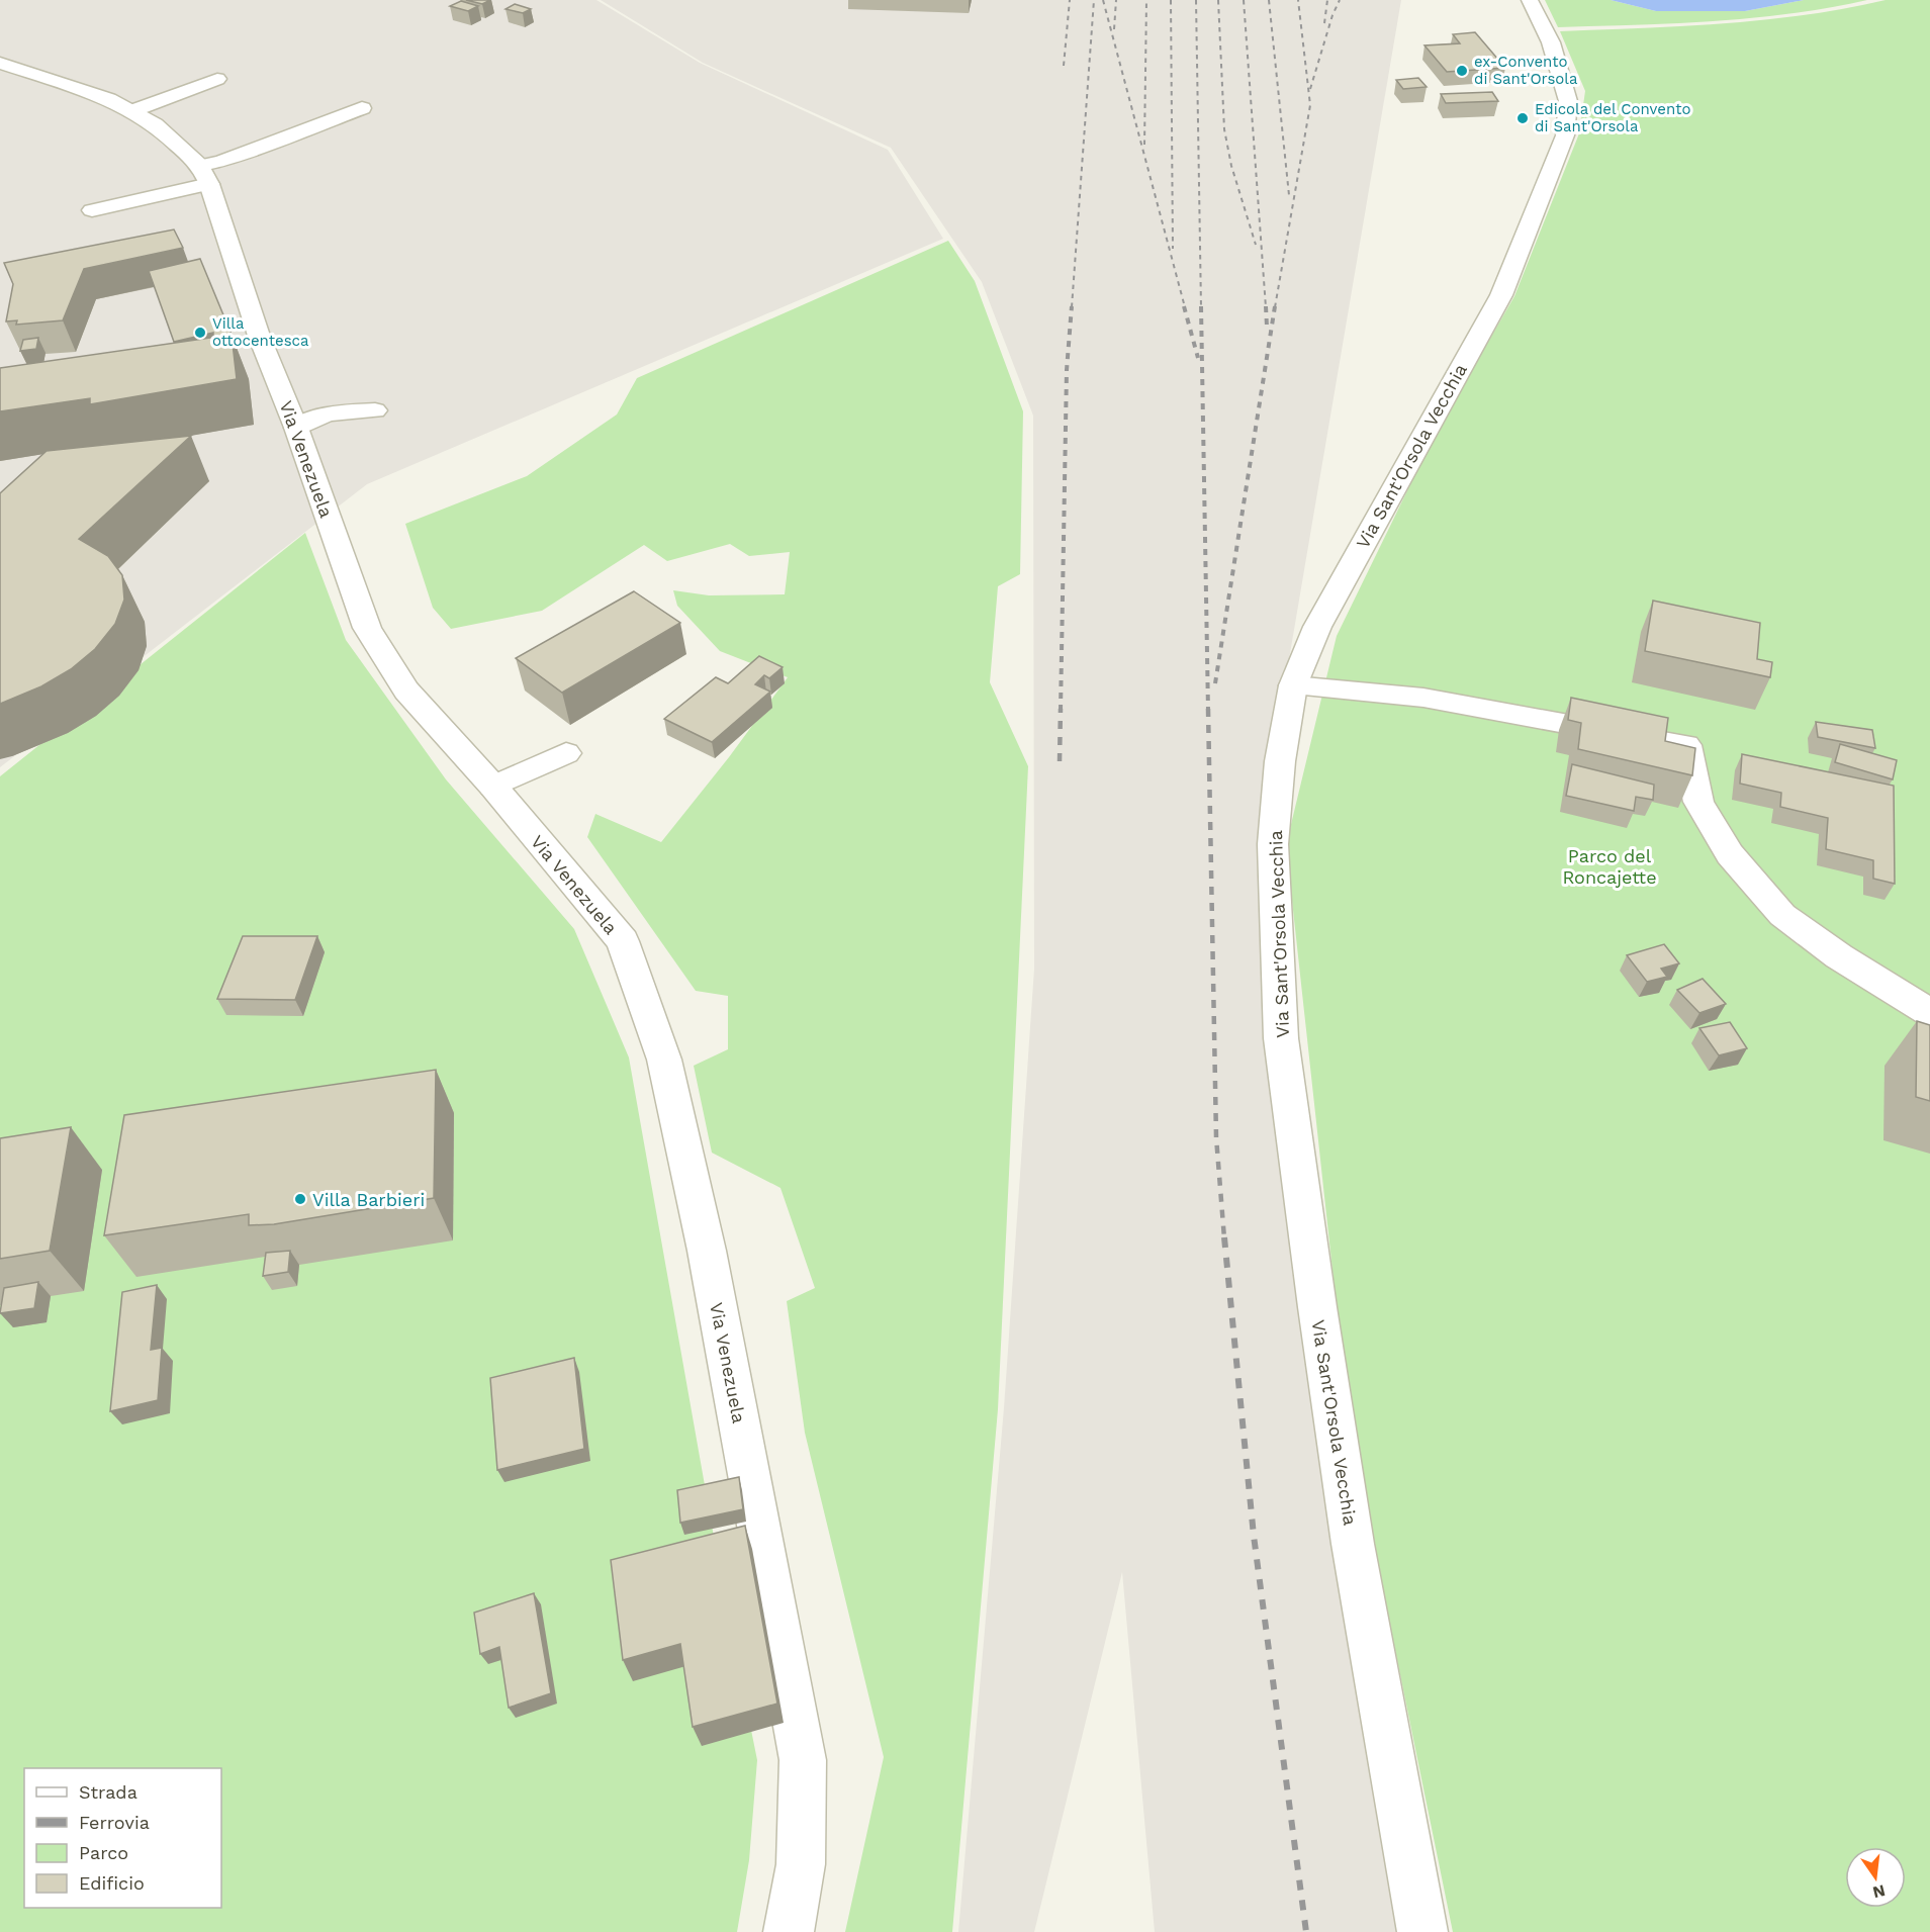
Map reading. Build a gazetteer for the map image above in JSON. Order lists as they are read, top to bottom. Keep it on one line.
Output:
{"streets":{"street":["Via Sant'Orsola Vecchia","Via Venezuela"]},"parks":["Parco del Roncajette"],"places":["ex-Convento di Sant'Orsola","Edicola del Convento di Sant'Orsola","Villa ottocentesca","Villa Barbieri"],"legend":["Strada","Ferrovia","Parco","Edificio"],"north":"bottom"}
